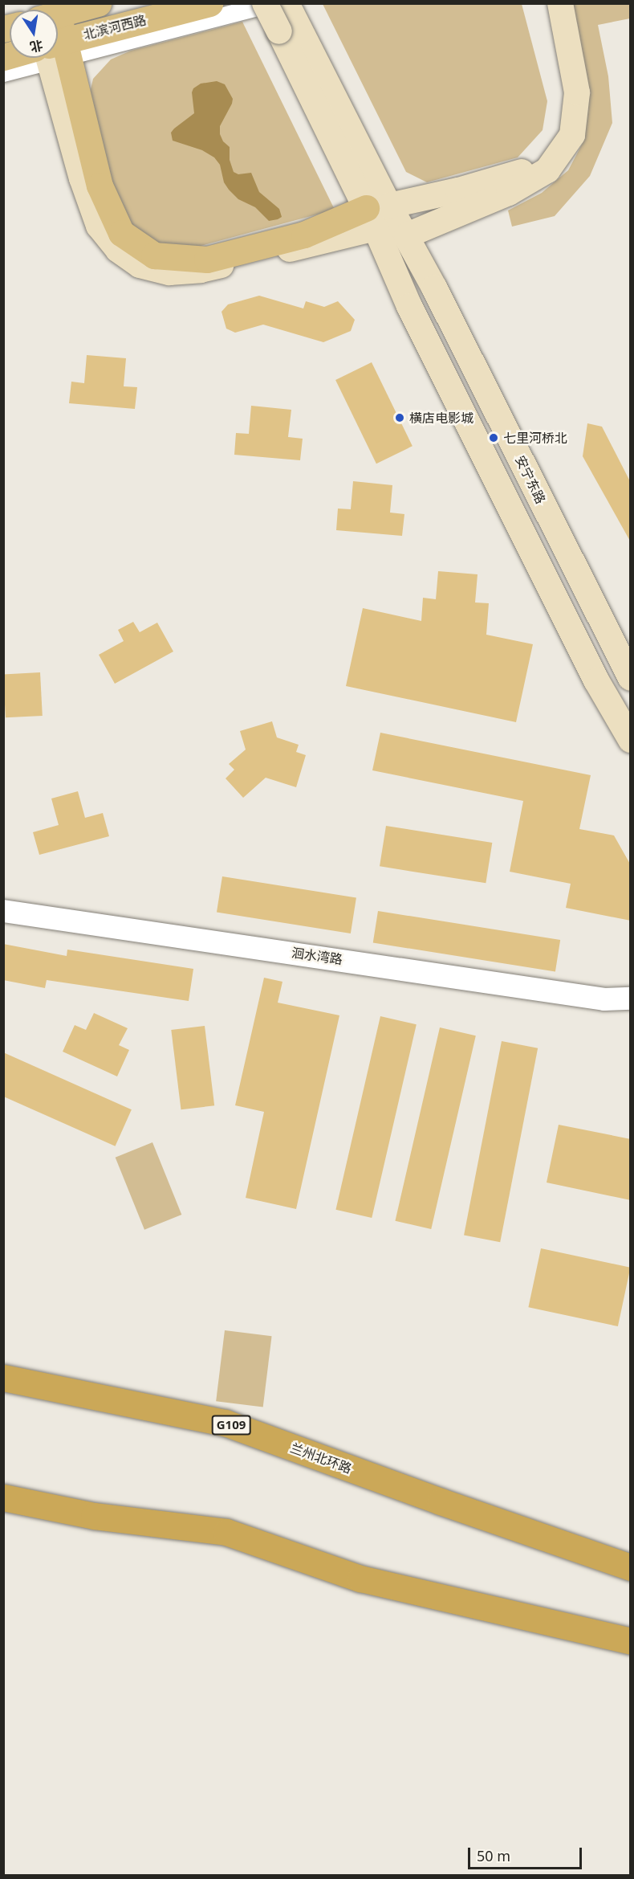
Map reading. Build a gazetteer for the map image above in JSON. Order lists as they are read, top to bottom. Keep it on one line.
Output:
{"streets":{"highway":["G109","兰州北环路"],"main road":["北滨河西路","安宁东路"],"street":["洄水湾路"]},"places":["横店电影城","七里河桥北"],"scale_bar":"50 m","north":"bottom"}
